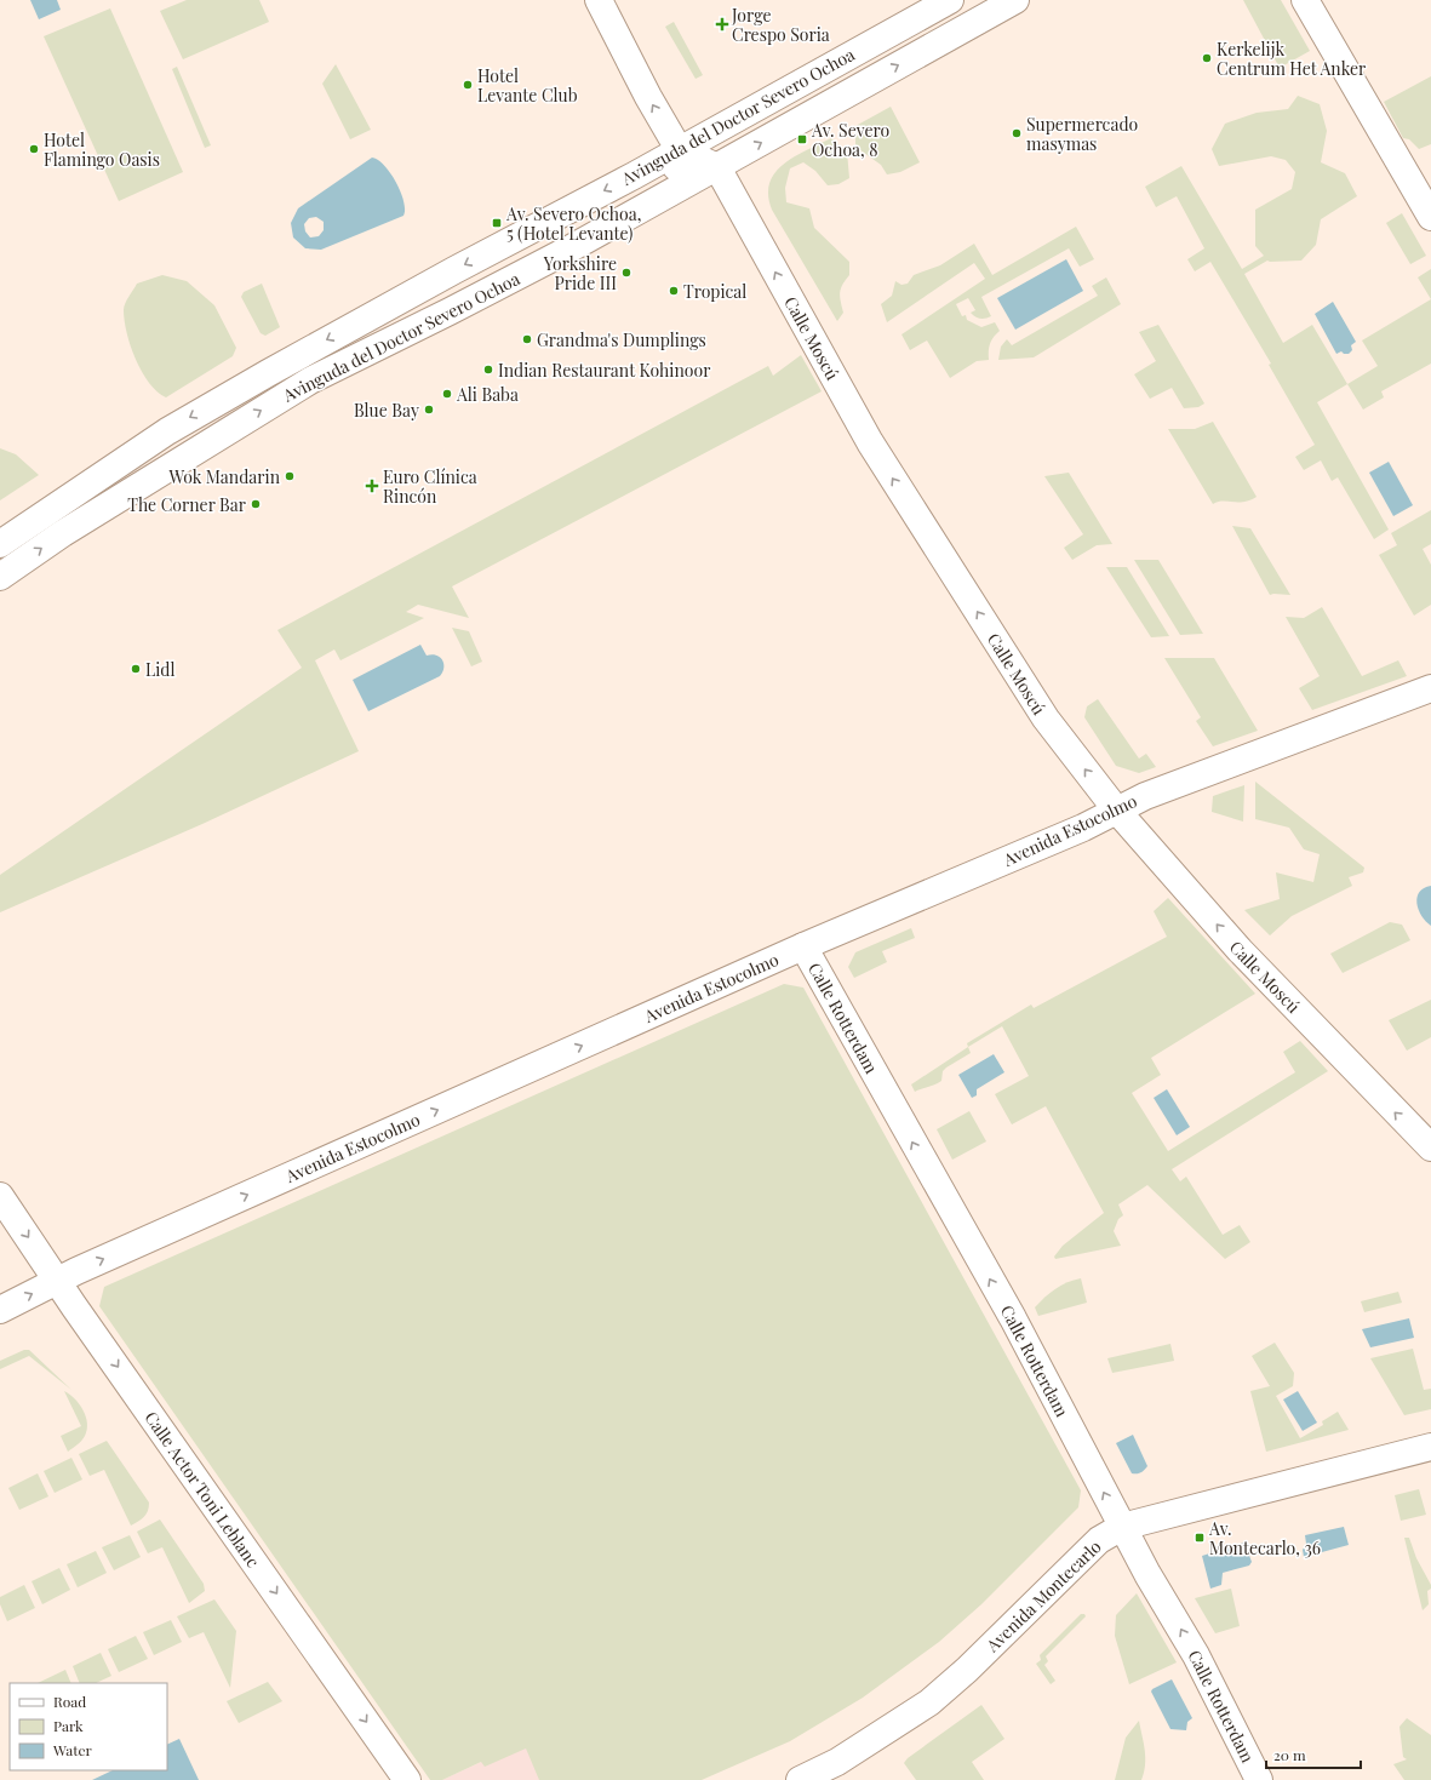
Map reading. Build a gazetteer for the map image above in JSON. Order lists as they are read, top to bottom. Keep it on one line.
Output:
{"streets":{"street":["Avinguda del Doctor Severo Ochoa","Calle Moscú","Avenida Estocolmo","Calle Rotterdam","Calle Actor Toni Leblanc","Avenida Montecarlo"]},"crossings":[["Avinguda del Doctor Severo Ochoa","Calle Moscú"],["Calle Moscú","Avenida Estocolmo"],["Avenida Estocolmo","Calle Rotterdam"],["Avenida Estocolmo","Calle Actor Toni Leblanc"],["Calle Rotterdam","Avenida Montecarlo"]],"one_way":["Calle Moscú","Avenida Estocolmo","Calle Rotterdam","Calle Actor Toni Leblanc"],"places":{"health":["Jorge Crespo Soria","Euro Clínica Rincón"],"other":["Kerkelijk Centrum Het Anker","Hotel Levante Club","Supermercado masymas","Hotel Flamingo Oasis","Yorkshire Pride III","Tropical","Grandma's Dumplings","Indian Restaurant Kohinoor","Ali Baba","Blue Bay","Wok Mandarin","The Corner Bar","Lidl"],"transit":["Av. Severo Ochoa, 8","Av. Severo Ochoa, 5 (Hotel Levante)","Av. Montecarlo, 36"]},"legend":["Road","Park","Water"],"scale_bar":"20 m"}
